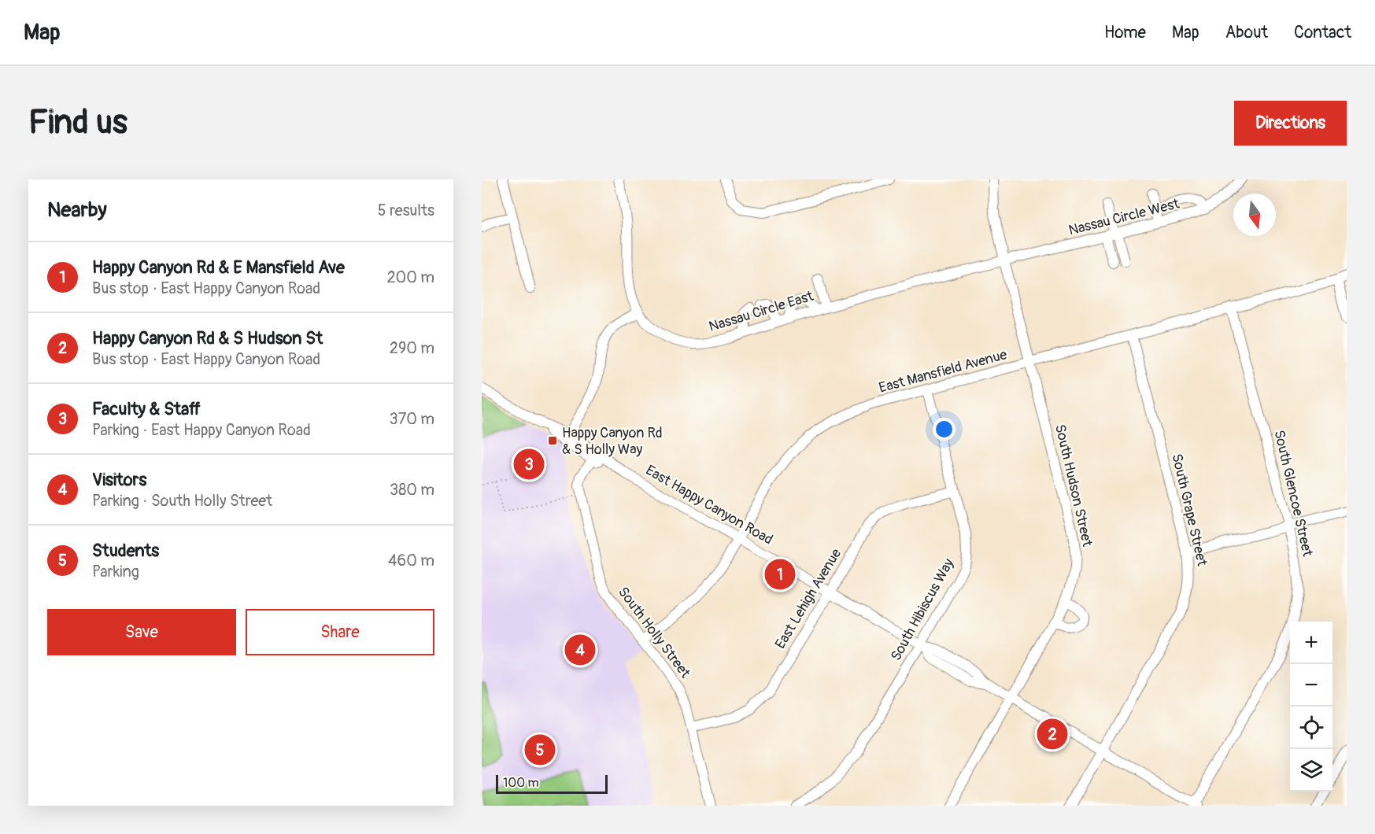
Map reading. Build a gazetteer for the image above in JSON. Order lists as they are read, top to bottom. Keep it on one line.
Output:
{"streets":{"street":["Nassau Circle West","Nassau Circle East","East Mansfield Avenue","South Hudson Street","South Glencoe Street","East Happy Canyon Road","South Grape Street","East Lehigh Avenue","South Hibiscus Way","South Holly Street"]},"crossings":[["Nassau Circle West","Nassau Circle East"],["Nassau Circle West","South Hudson Street"],["Nassau Circle East","South Hudson Street"],["East Mansfield Avenue","South Hudson Street"],["East Mansfield Avenue","South Glencoe Street"],["East Mansfield Avenue","East Happy Canyon Road"],["East Mansfield Avenue","South Grape Street"],["East Mansfield Avenue","South Hibiscus Way"],["East Mansfield Avenue","South Holly Street"],["South Hudson Street","East Happy Canyon Road"],["South Glencoe Street","East Happy Canyon Road"],["East Happy Canyon Road","South Grape Street"],["East Happy Canyon Road","East Lehigh Avenue"],["East Happy Canyon Road","South Hibiscus Way"],["East Happy Canyon Road","South Holly Street"],["East Lehigh Avenue","South Hibiscus Way"],["East Lehigh Avenue","South Holly Street"]],"places":{"transit":["Happy Canyon Rd & S Holly Way"]},"scale_bar":"100 m","north":"bottom","page":{"header":"Map","nav":["Home","Map","About","Contact"],"buttons":["Directions",["Save","Share"]],"title":"Find us","heading":["Nearby","5 results"],"list":[{"mark":"1","name":"Happy Canyon Rd & E Mansfield Ave","note":"Bus stop · East Happy Canyon Road","value":"200 m"},{"mark":"2","name":"Happy Canyon Rd & S Hudson St","note":"Bus stop · East Happy Canyon Road","value":"290 m"},{"mark":"3","name":"Faculty & Staff","note":"Parking · East Happy Canyon Road","value":"370 m"},{"mark":"4","name":"Visitors","note":"Parking · South Holly Street","value":"380 m"},{"mark":"5","name":"Students","note":"Parking","value":"460 m"}],"pins":["3","1","4","2","5"],"map_buttons":["+","−"],"scale":"100 m"}}
